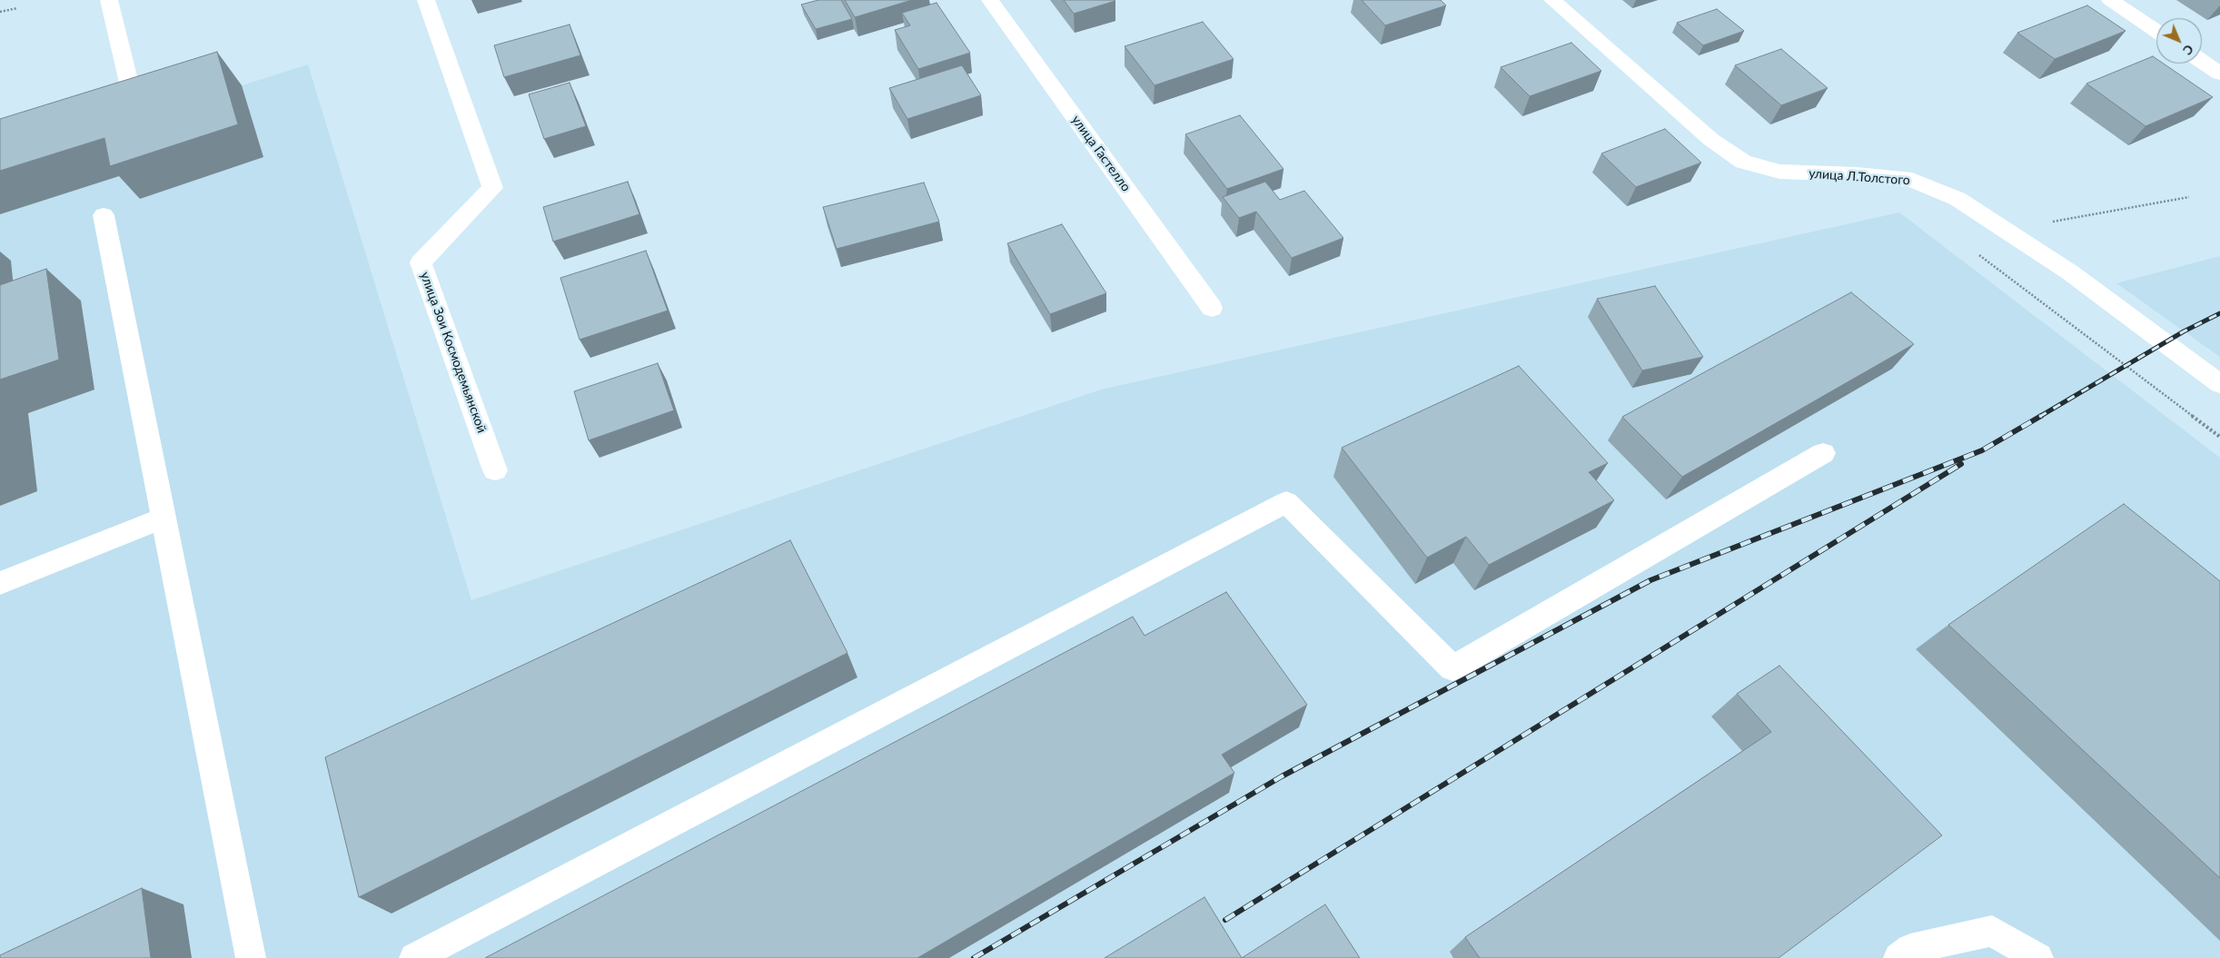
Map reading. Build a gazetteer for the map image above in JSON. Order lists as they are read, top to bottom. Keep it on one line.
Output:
{"streets":{"street":["улица Гастелло","улица Л.Толстого","улица Зои Космодемьянской"]},"north":"bottom right"}
